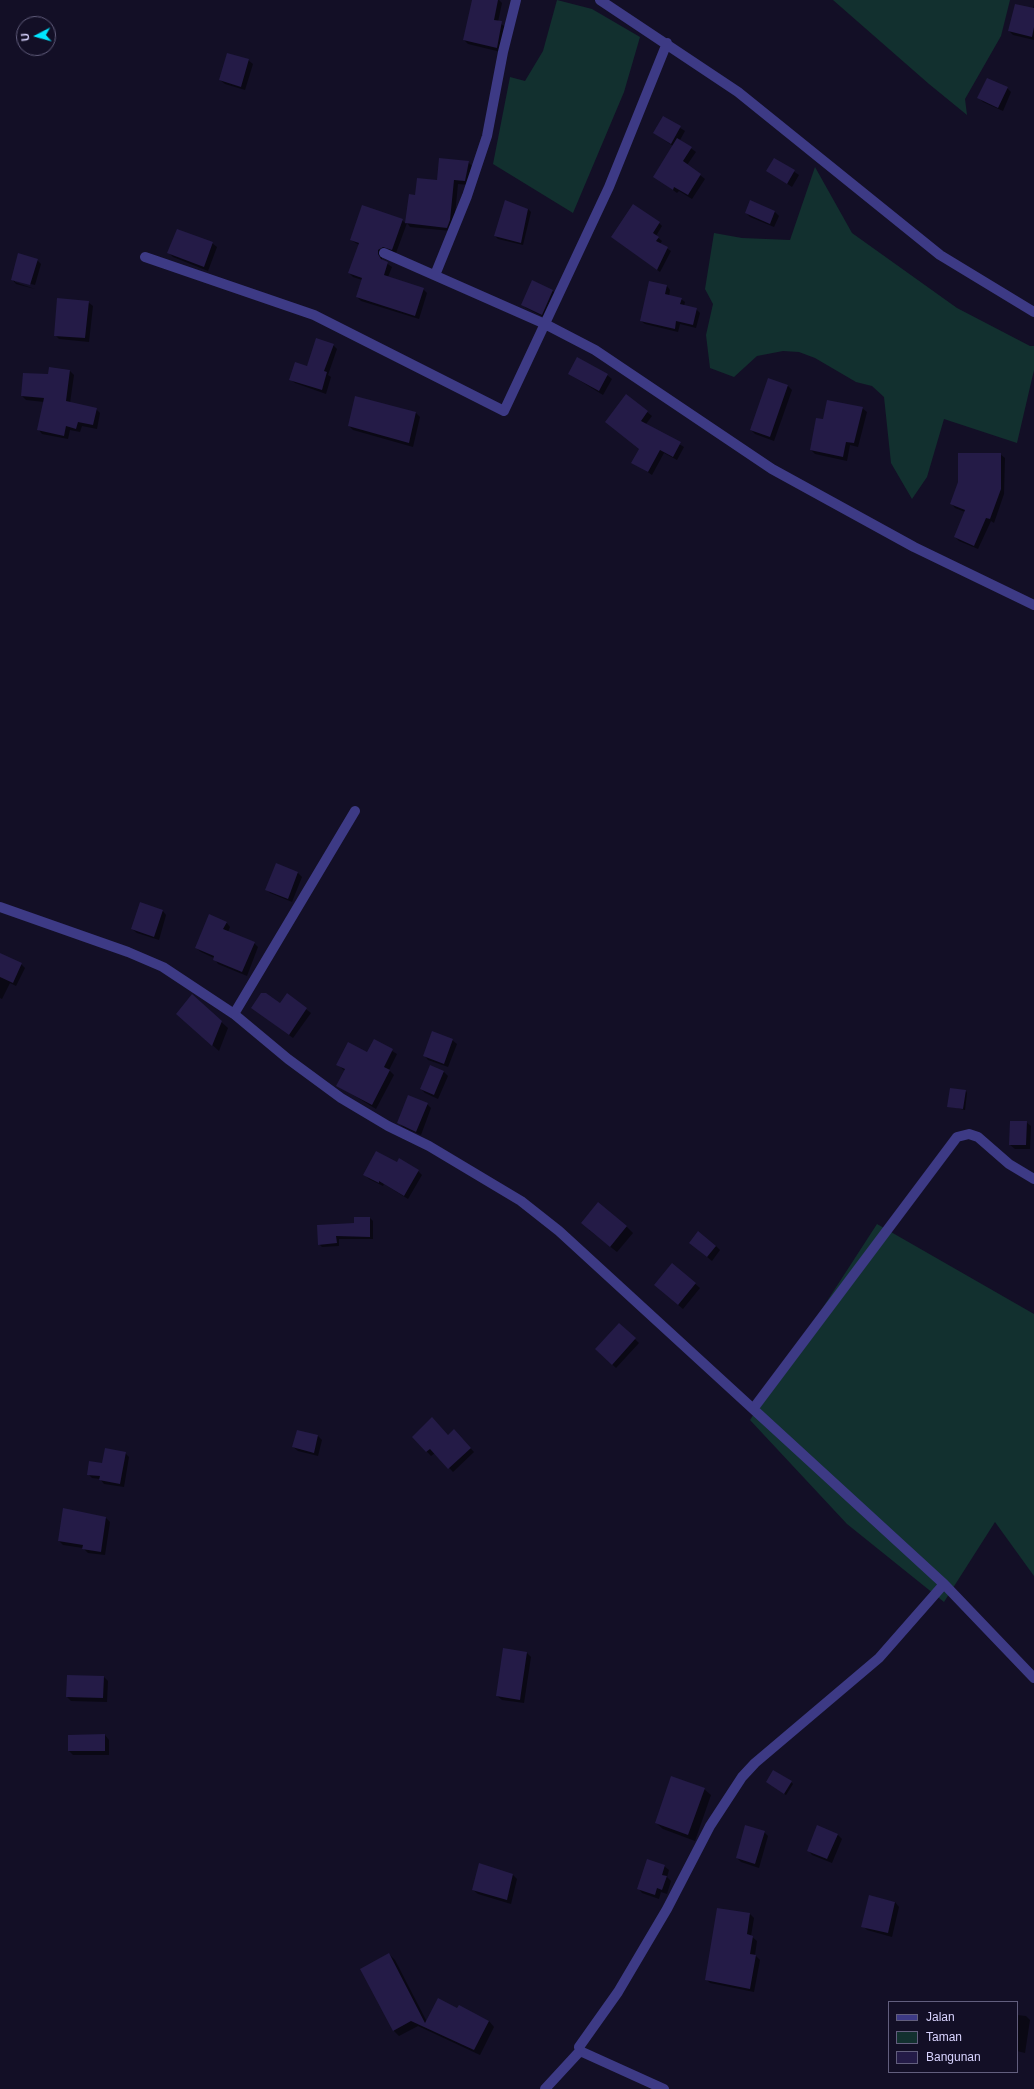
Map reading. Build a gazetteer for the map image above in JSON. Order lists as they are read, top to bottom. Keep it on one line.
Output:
{"legend":["Jalan","Taman","Bangunan"],"north":"left"}
